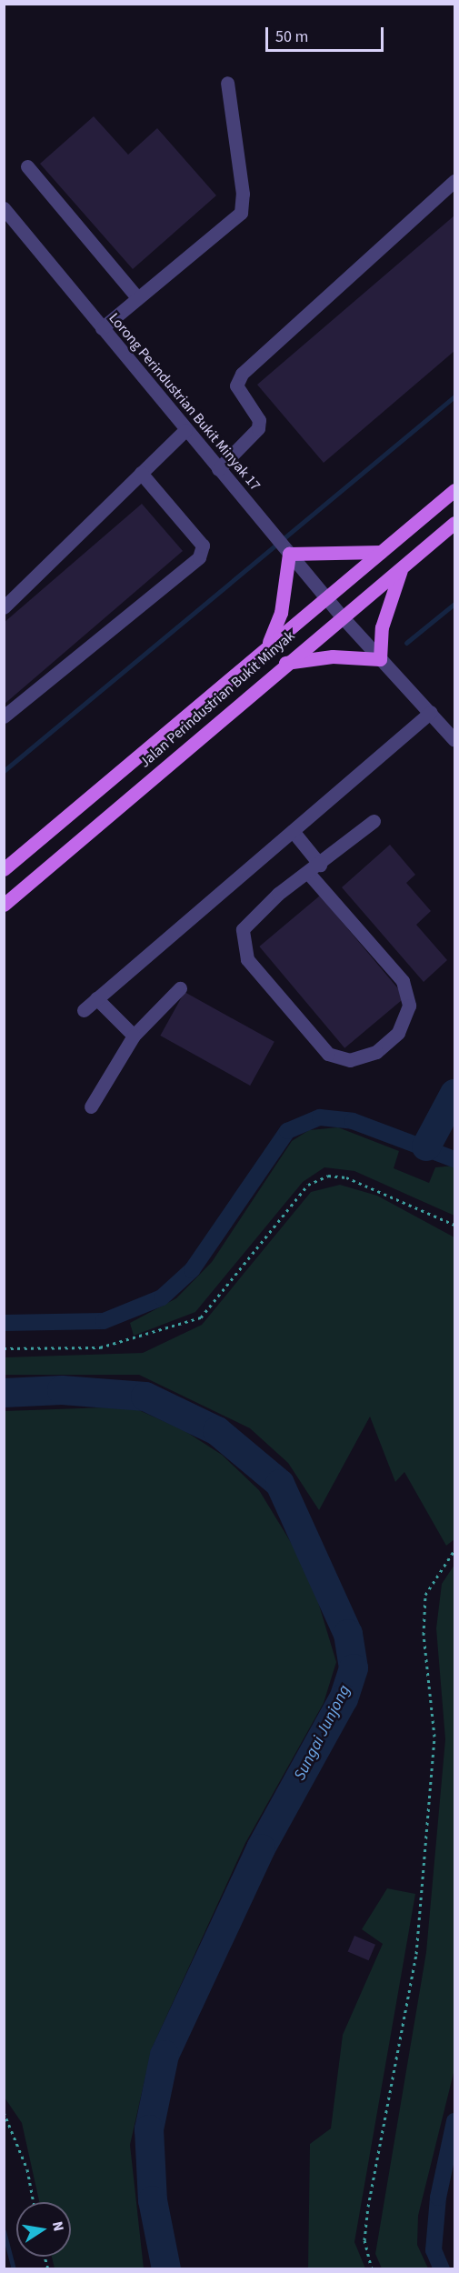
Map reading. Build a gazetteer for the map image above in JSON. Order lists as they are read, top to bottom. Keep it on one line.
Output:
{"streets":{"main road":["Jalan Perindustrian Bukit Minyak"],"street":["Lorong Perindustrian Bukit Minyak 17"]},"crossings":[["Lorong Perindustrian Bukit Minyak 17","Jalan Perindustrian Bukit Minyak"]],"water":["Sungai Junjong"],"scale_bar":"50 m","north":"right"}
